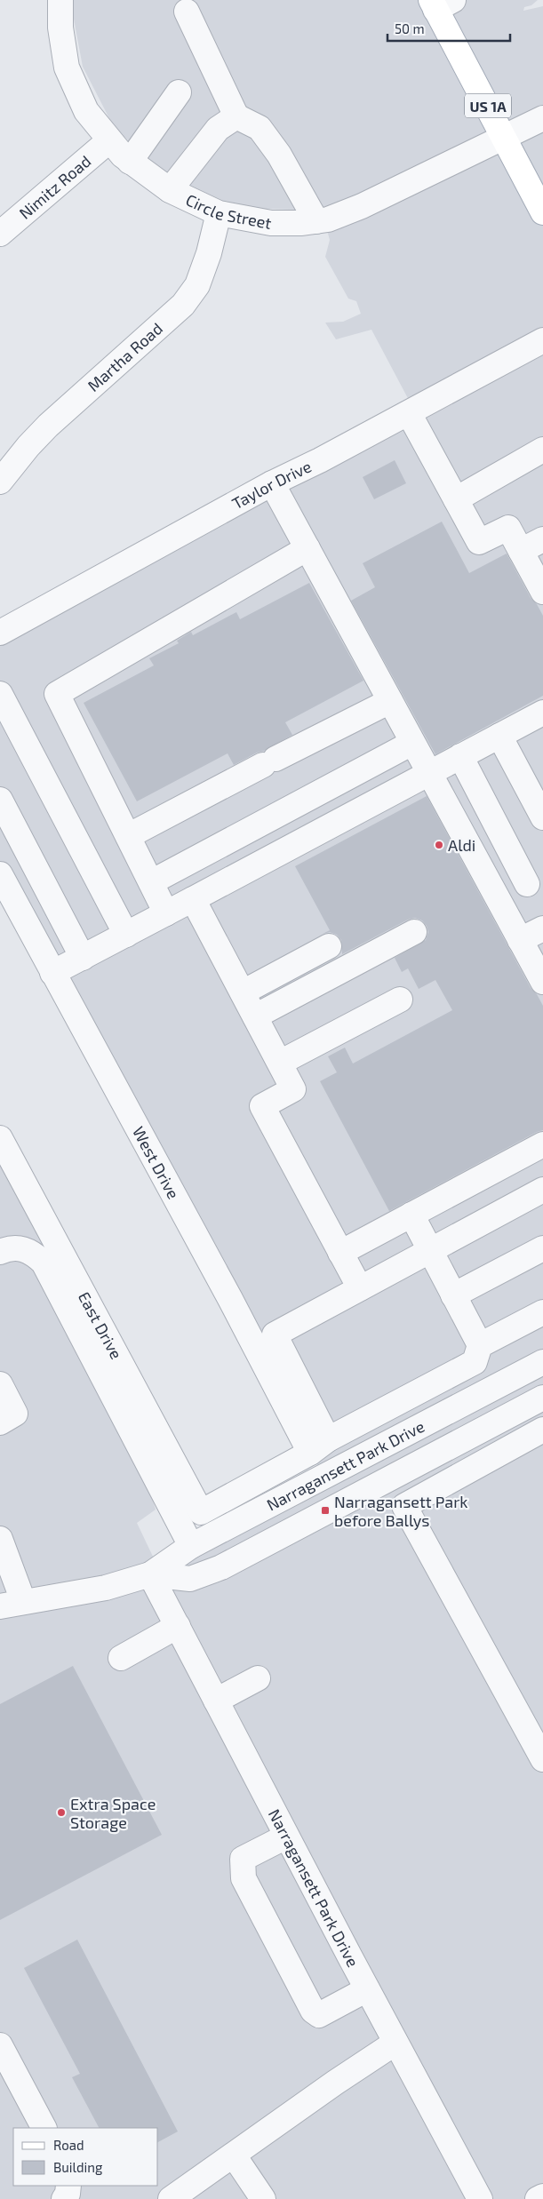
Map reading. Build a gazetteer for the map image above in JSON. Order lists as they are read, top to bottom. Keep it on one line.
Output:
{"streets":{"main road":["US 1A"],"street":["Nimitz Road","Circle Street","Martha Road","Taylor Drive","West Drive","East Drive","Narragansett Park Drive"]},"crossings":[["US 1A","Circle Street"],["Nimitz Road","Circle Street"],["Circle Street","Martha Road"],["West Drive","East Drive"]],"places":{"other":["Aldi","Extra Space Storage"],"transit":["Narragansett Park before Ballys"]},"legend":["Road","Building"],"scale_bar":"50 m"}
